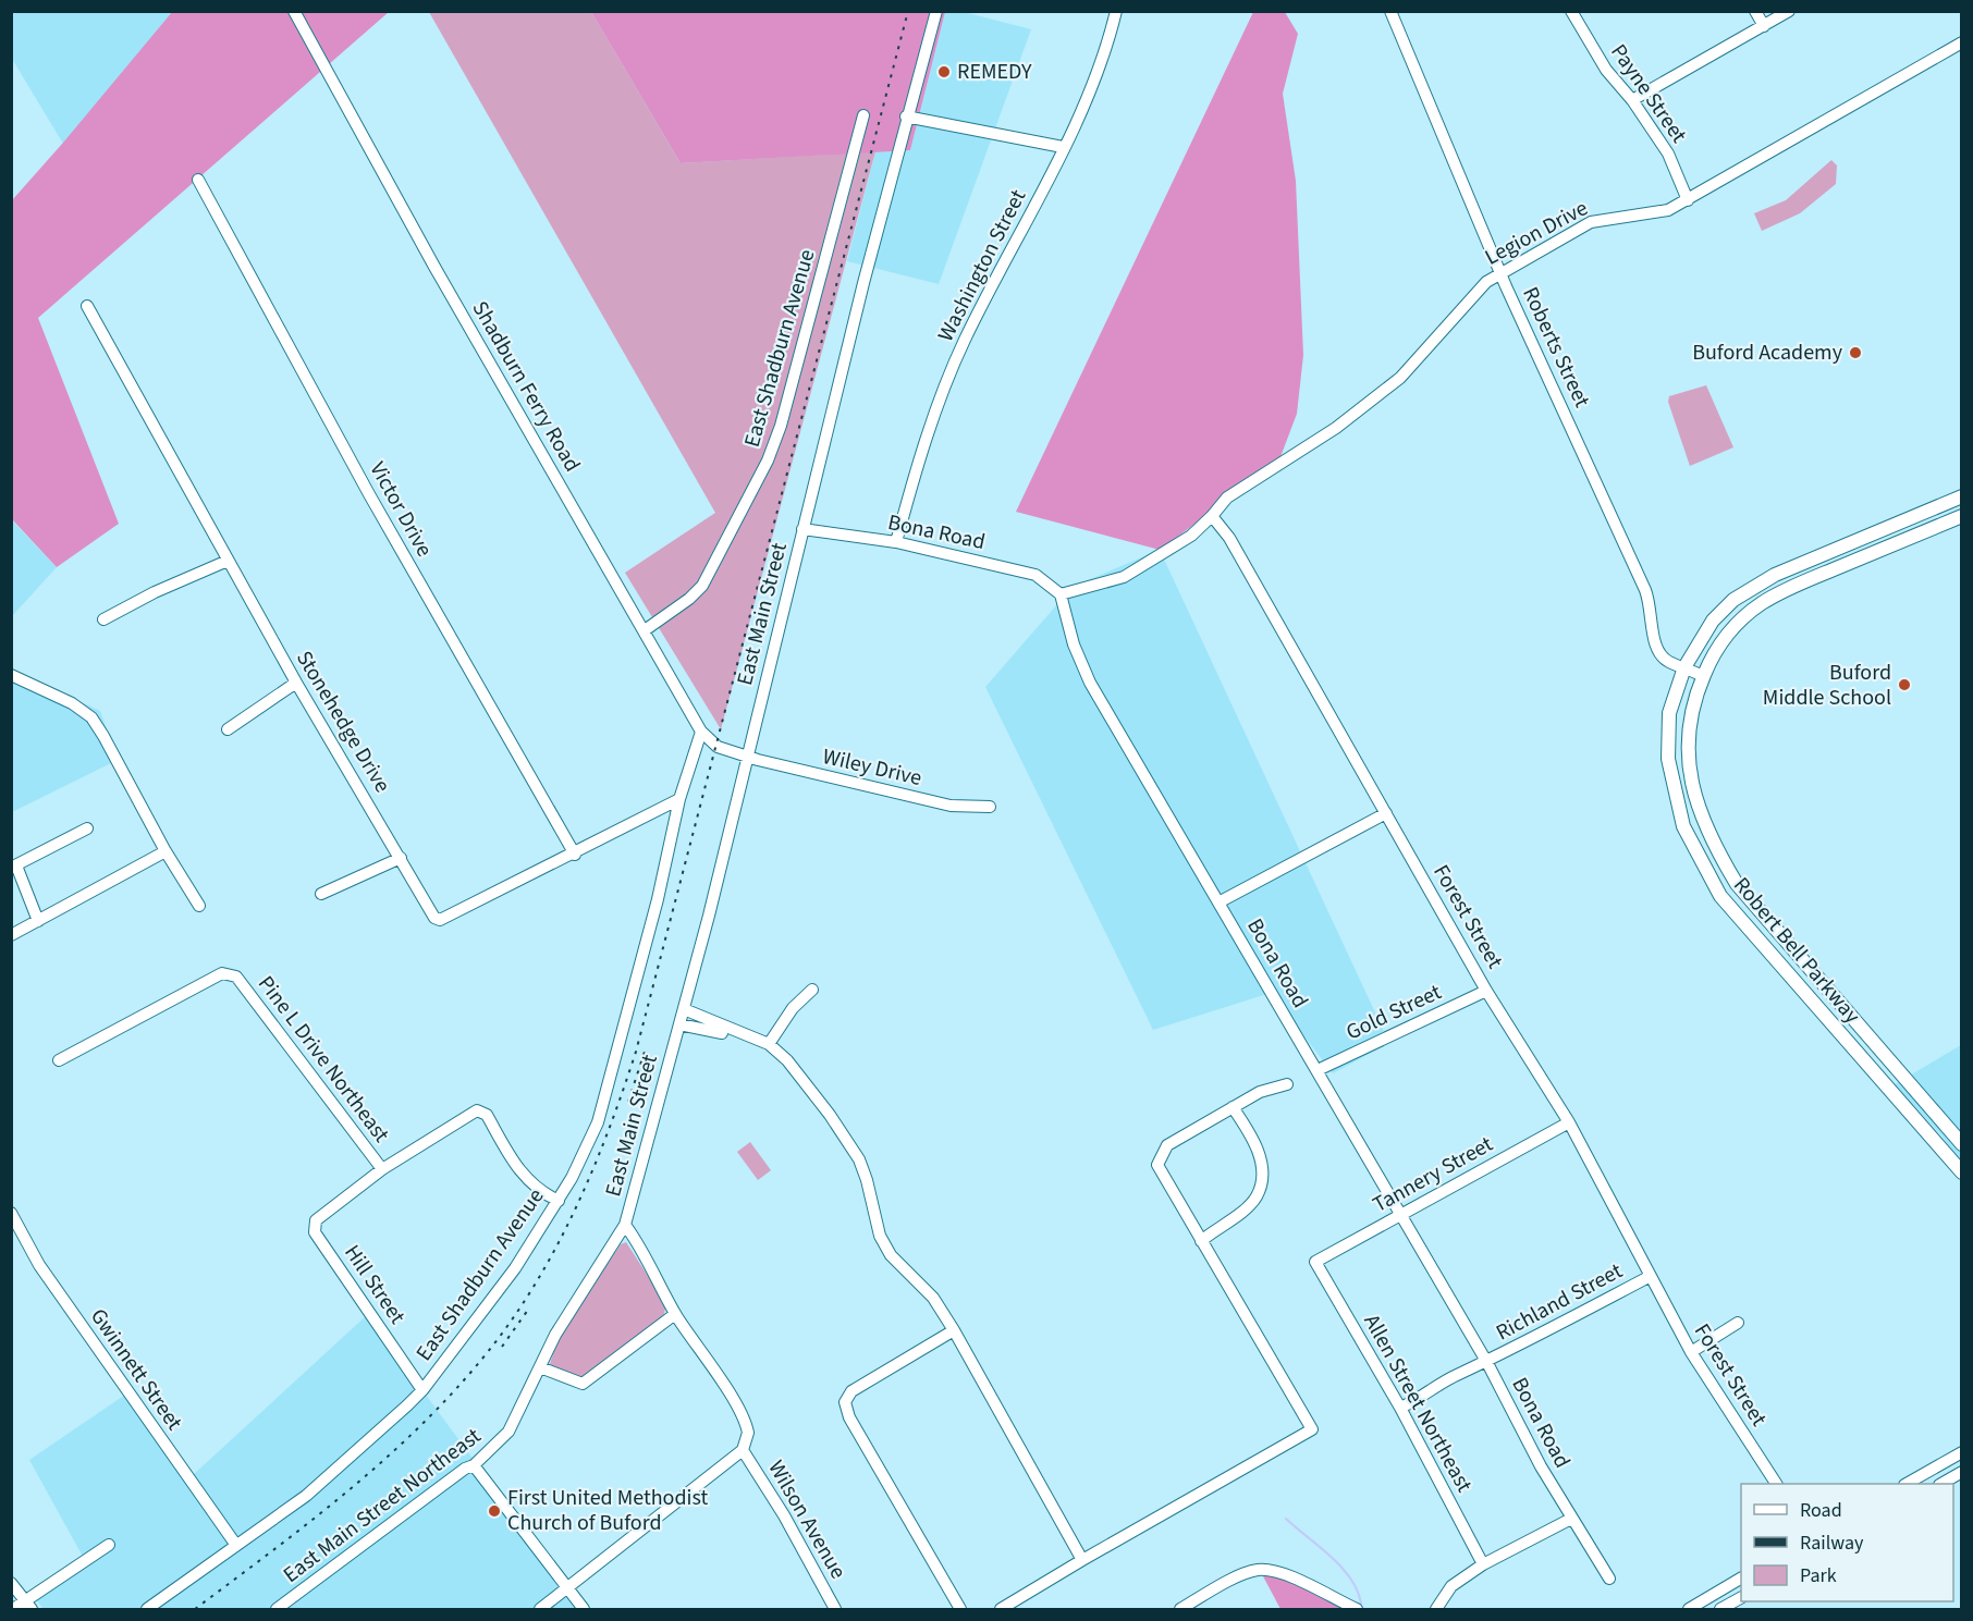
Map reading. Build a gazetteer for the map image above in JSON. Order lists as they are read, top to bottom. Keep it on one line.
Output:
{"streets":{"main road":["Robert Bell Parkway"],"street":["Payne Street","Legion Drive","Washington Street","Roberts Street","East Shadburn Avenue","Shadburn Ferry Road","Victor Drive","Bona Road","East Main Street","Stonehedge Drive","Wiley Drive","Forest Street","Gold Street","Pine L Drive Northeast","Tannery Street","Hill Street","Richland Street","Gwinnett Street","Allen Street Northeast","East Main Street Northeast","Wilson Avenue"]},"crossings":[["Payne Street","Legion Drive"],["Legion Drive","Roberts Street"],["Legion Drive","Forest Street"],["Washington Street","Bona Road"],["Roberts Street","Robert Bell Parkway"],["East Shadburn Avenue","Shadburn Ferry Road"],["East Shadburn Avenue","Stonehedge Drive"],["East Shadburn Avenue","Hill Street"],["East Shadburn Avenue","Gwinnett Street"],["Shadburn Ferry Road","East Main Street"],["Shadburn Ferry Road","Wiley Drive"],["Victor Drive","Stonehedge Drive"],["Bona Road","East Main Street"],["Bona Road","Gold Street"],["Bona Road","Tannery Street"],["Bona Road","Richland Street"],["East Main Street","Wiley Drive"],["East Main Street","East Main Street Northeast"],["Forest Street","Gold Street"],["Forest Street","Tannery Street"],["Forest Street","Richland Street"],["Pine L Drive Northeast","Hill Street"],["Tannery Street","Allen Street Northeast"],["Richland Street","Allen Street Northeast"]],"places":["REMEDY","Buford Academy","Buford Middle School","First United Methodist Church of Buford"],"legend":["Road","Railway","Park"]}
